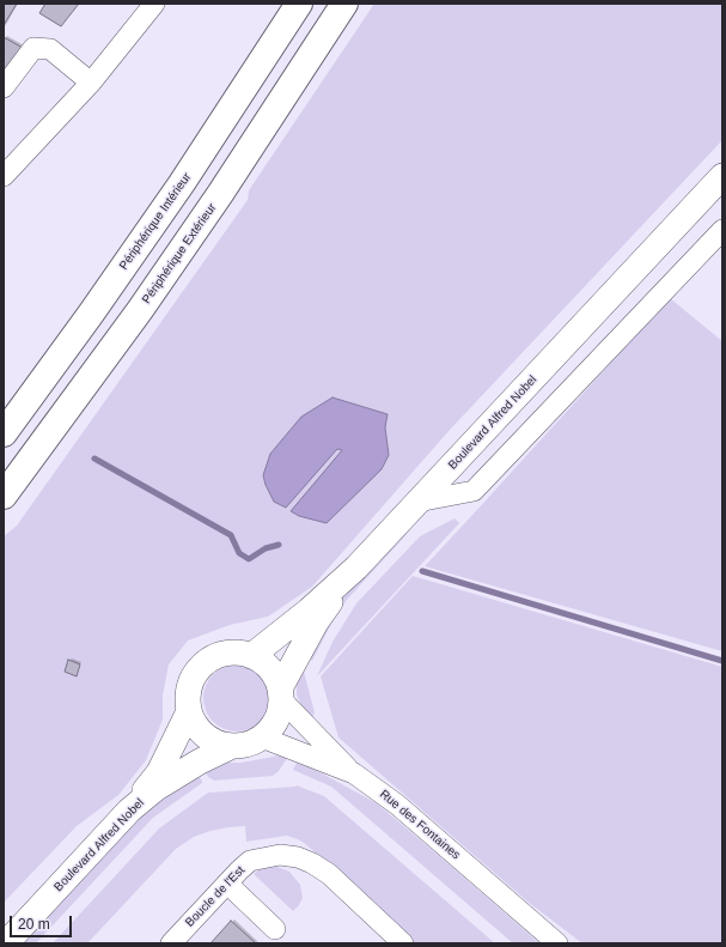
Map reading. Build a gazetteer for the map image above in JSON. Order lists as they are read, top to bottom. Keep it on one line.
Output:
{"streets":{"highway":["Périphérique Intérieur","Périphérique Extérieur"],"main road":["Boulevard Alfred Nobel"],"street":["Rue des Fontaines","Boucle de l'Est"]},"crossings":[["Boulevard Alfred Nobel","Rue des Fontaines"]],"scale_bar":"20 m"}
